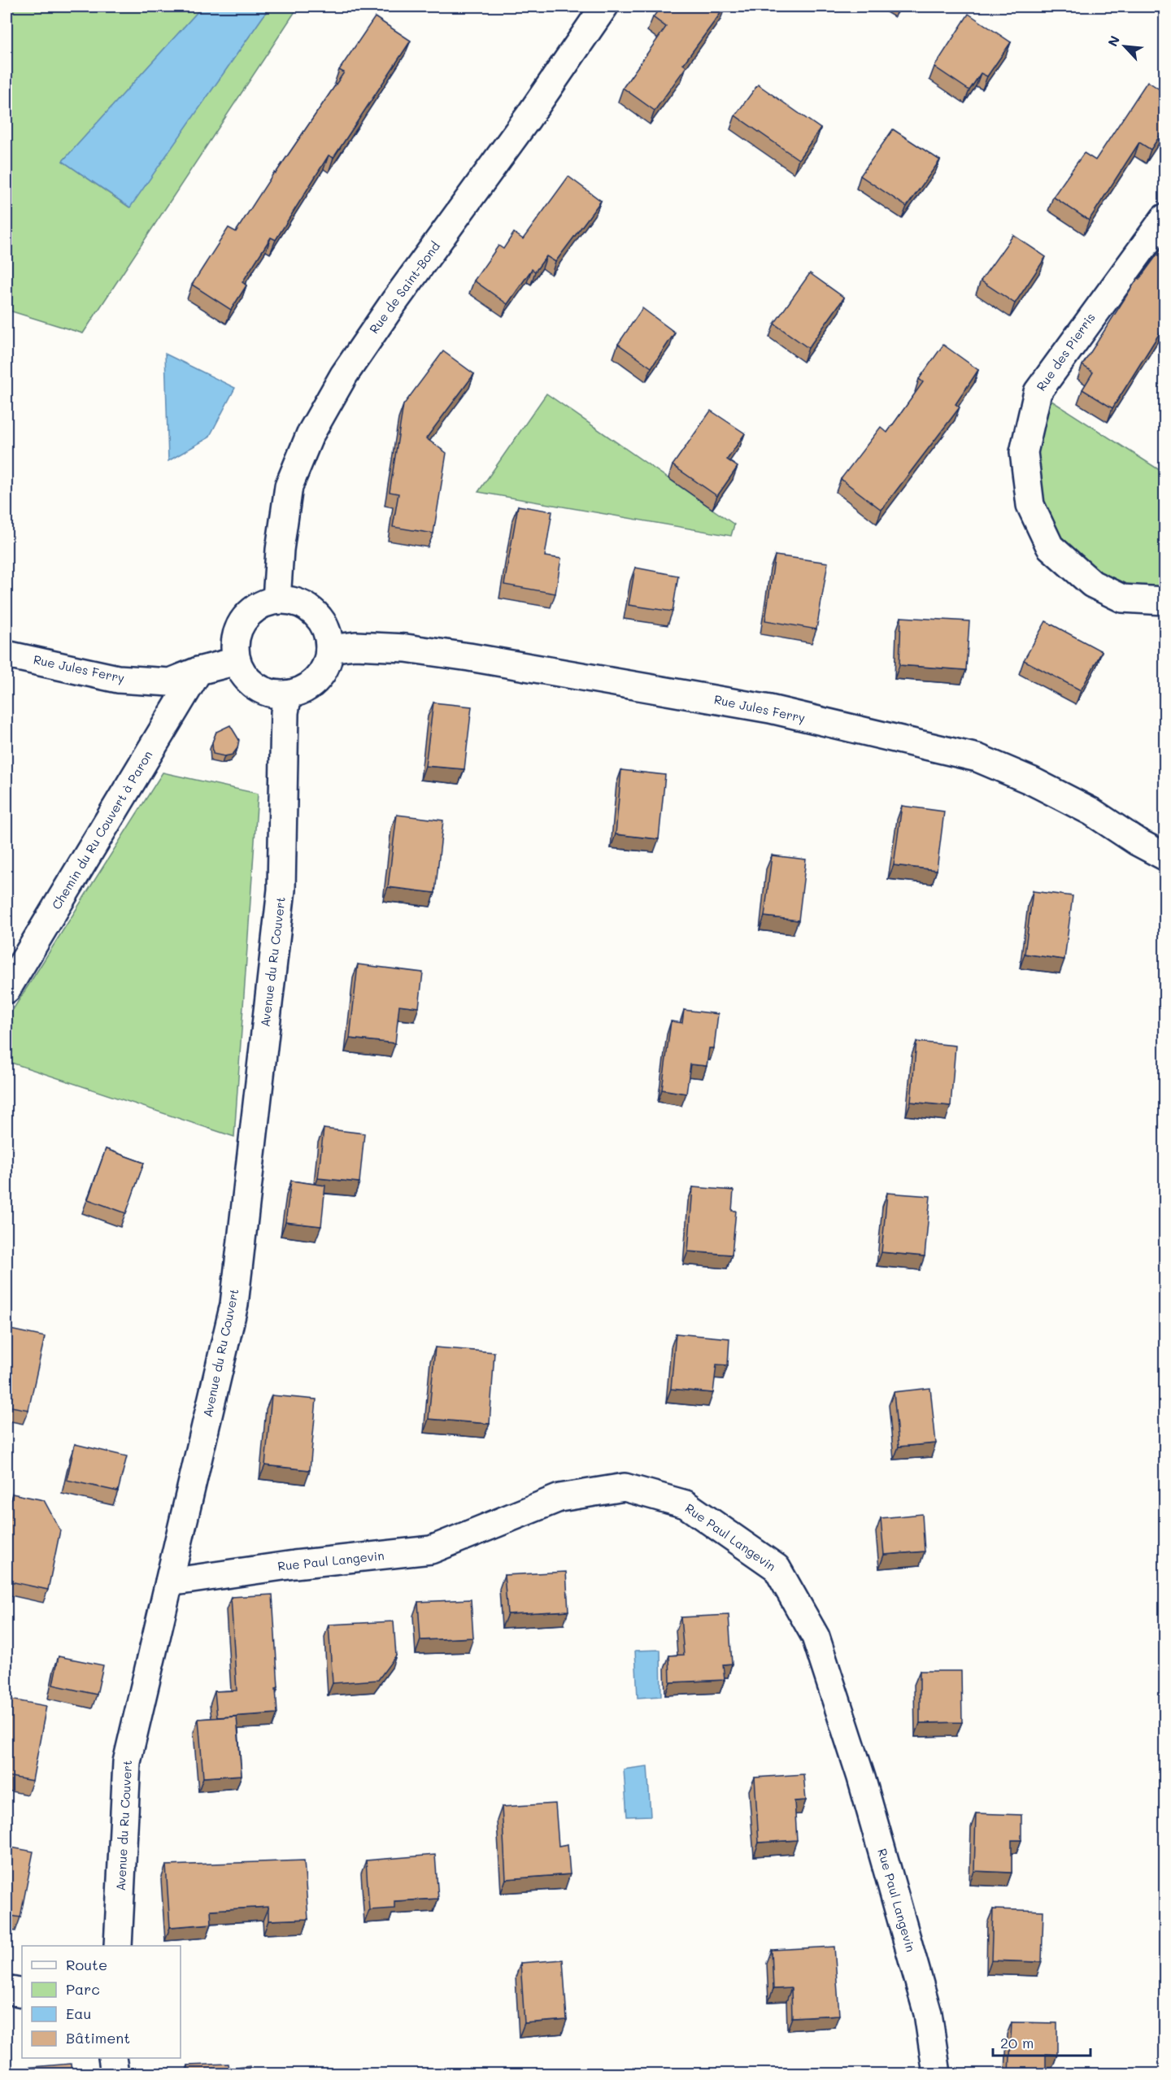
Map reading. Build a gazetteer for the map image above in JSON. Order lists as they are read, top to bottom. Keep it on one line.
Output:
{"streets":{"street":["Rue de Saint-Bond","Rue des Pierris","Rue Jules Ferry","Chemin du Ru Couvert à Paron","Avenue du Ru Couvert","Rue Paul Langevin"]},"crossings":[["Rue de Saint-Bond","Rue Jules Ferry"],["Rue de Saint-Bond","Avenue du Ru Couvert"],["Rue Jules Ferry","Chemin du Ru Couvert à Paron"],["Rue Jules Ferry","Avenue du Ru Couvert"],["Avenue du Ru Couvert","Rue Paul Langevin"]],"legend":["Route","Parc","Eau","Bâtiment"],"scale_bar":"20 m","north":"top left"}
